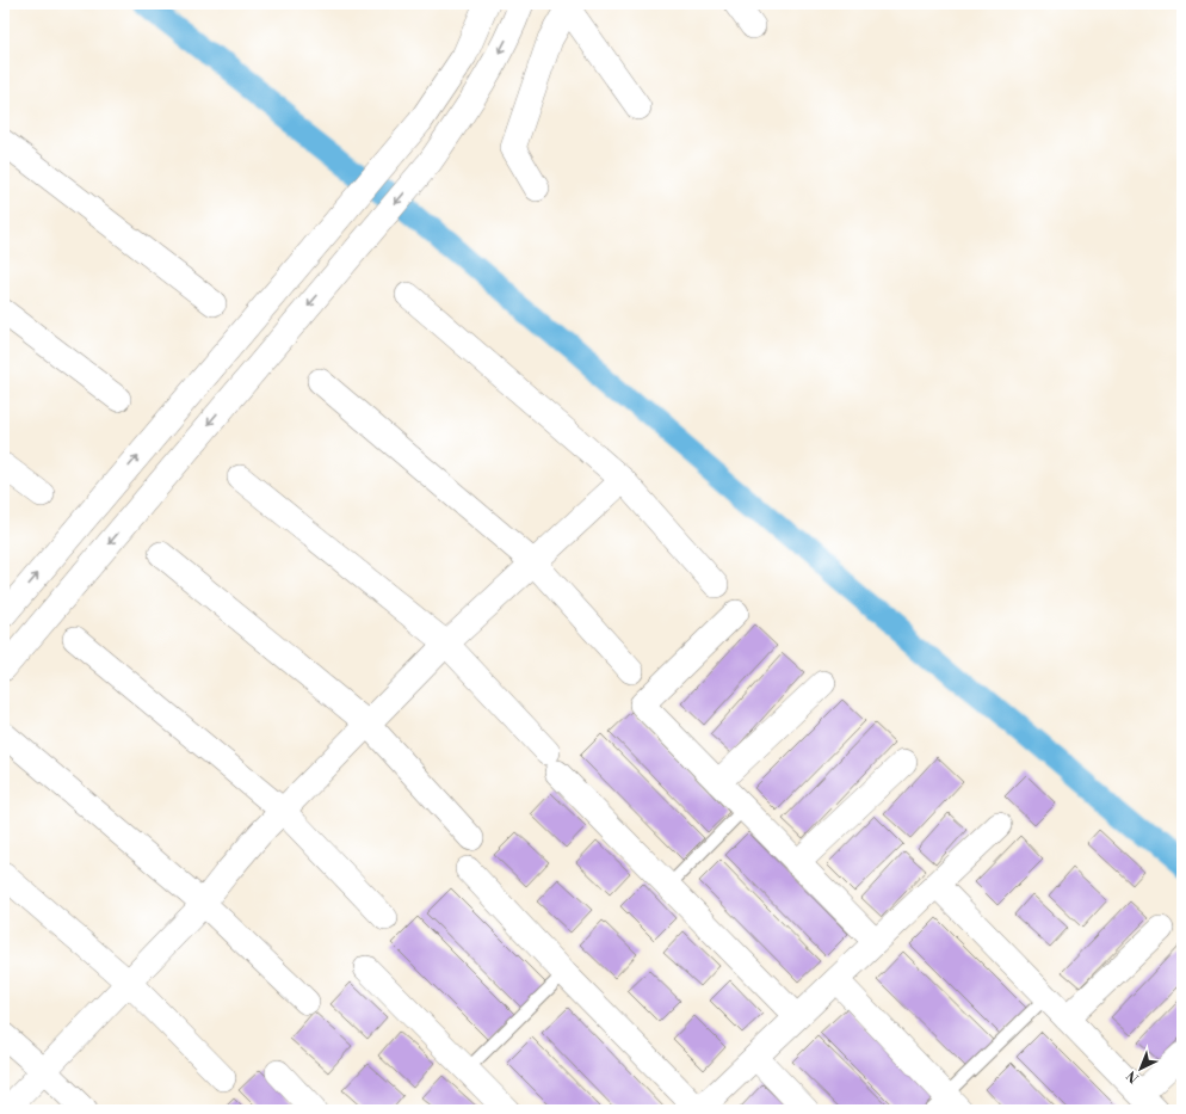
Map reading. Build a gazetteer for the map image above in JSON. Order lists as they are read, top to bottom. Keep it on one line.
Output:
{"north":"bottom left"}
